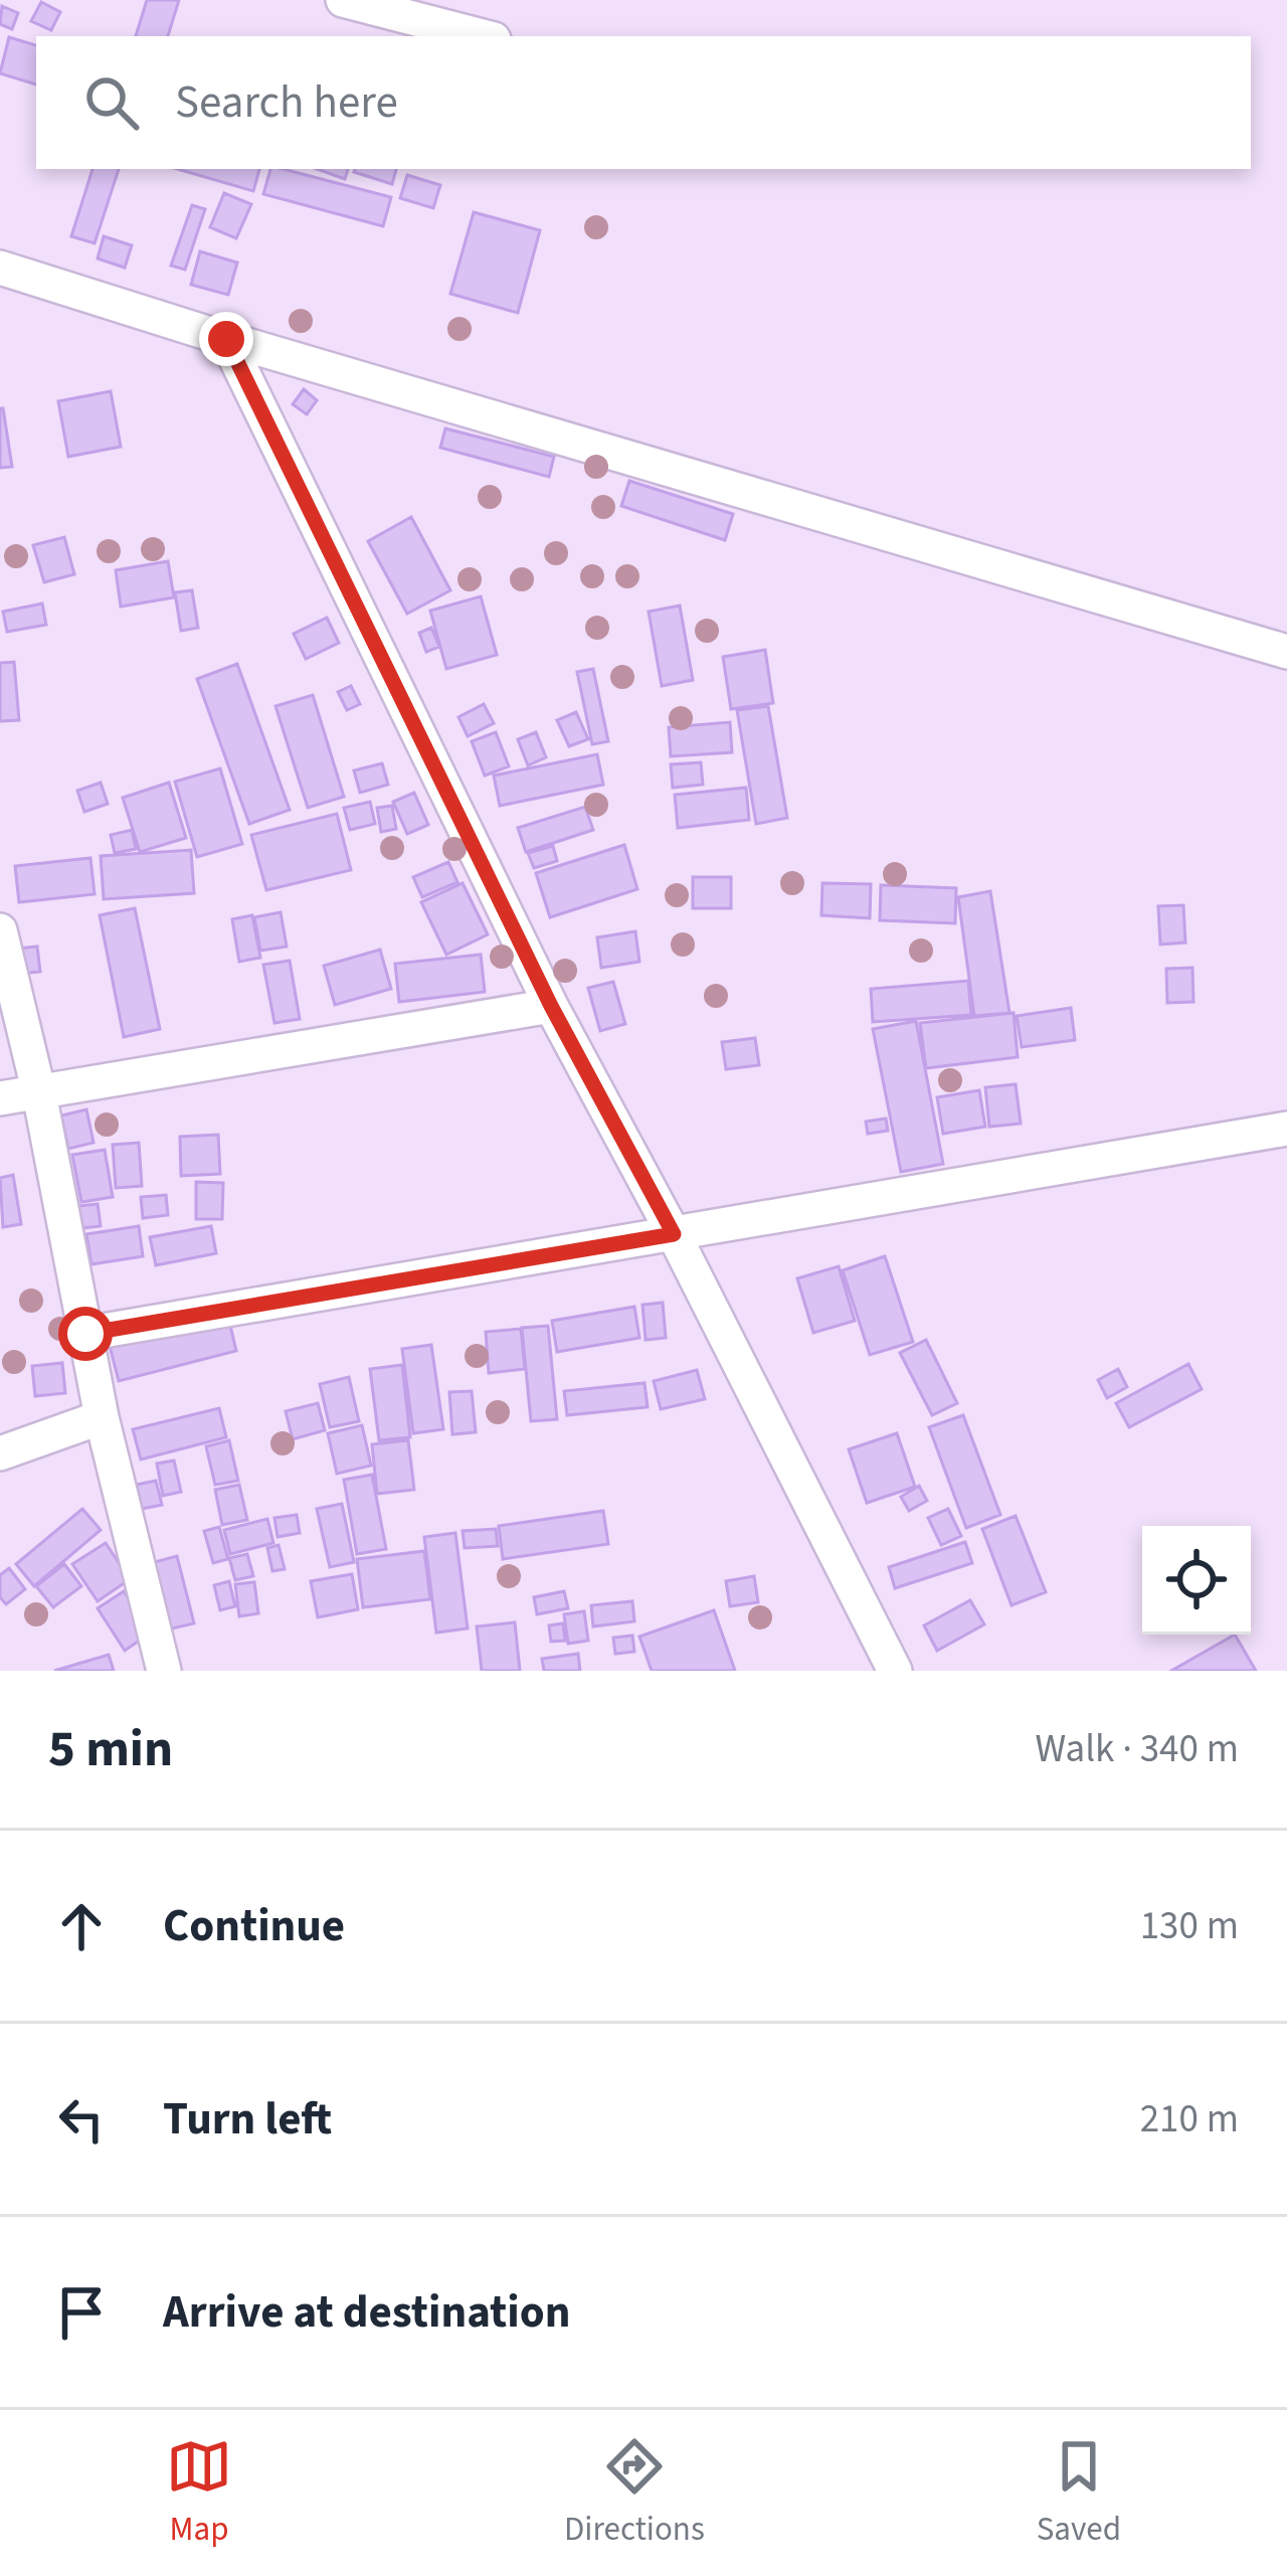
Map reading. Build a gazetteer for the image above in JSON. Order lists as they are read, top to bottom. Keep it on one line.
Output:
{"page":{"search":"Search here","heading":["5 min","Walk · 340 m"],"list":[["Continue","130 m"],["Turn left","210 m"],"Arrive at destination"],"nav":["Map","Directions","Saved"]}}
